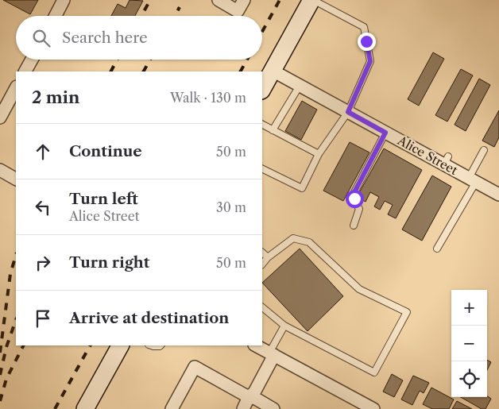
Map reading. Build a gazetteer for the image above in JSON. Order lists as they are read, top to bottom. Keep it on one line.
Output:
{"streets":{"street":["Alice Street"]},"page":{"search":"Search here","heading":["2 min","Walk · 130 m"],"list":[["Continue","50 m"],["Turn left","Alice Street","30 m"],["Turn right","50 m"],"Arrive at destination"],"map_buttons":["+","−"]}}
